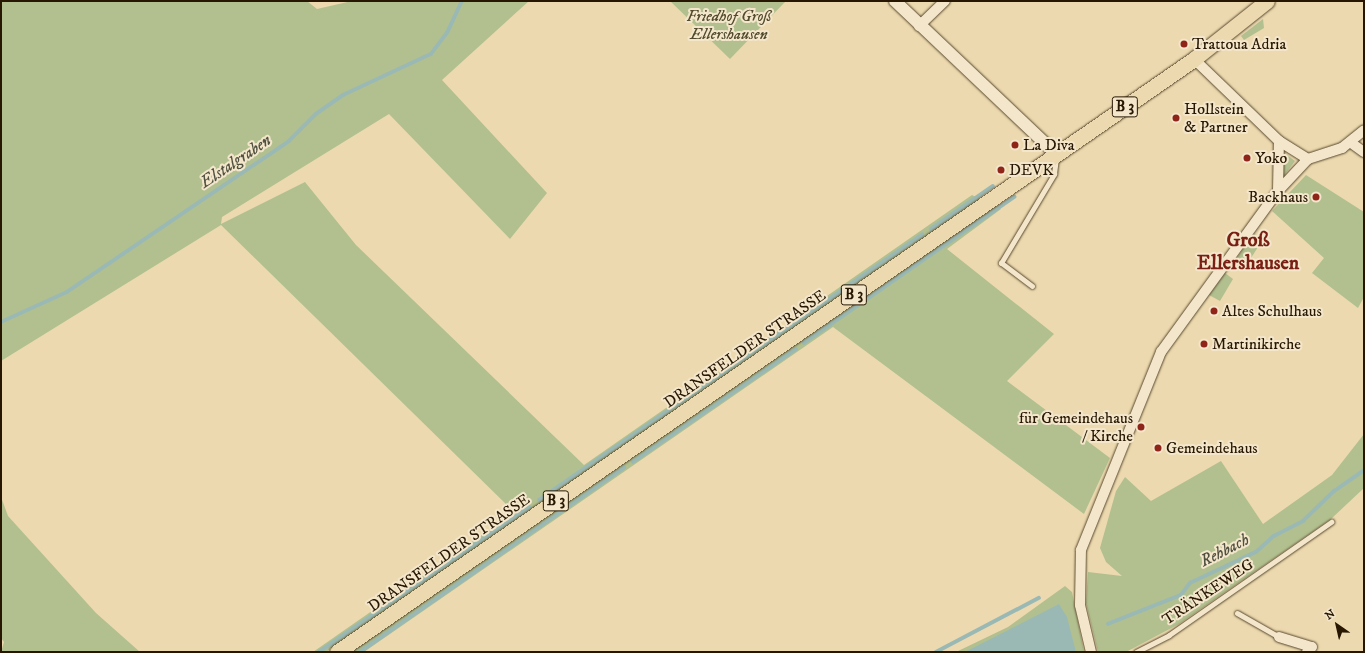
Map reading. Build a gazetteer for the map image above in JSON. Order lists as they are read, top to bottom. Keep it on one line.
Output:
{"streets":{"main road":["B 3","DRANSFELDER STRASSE"],"lane":["TRÄNKEWEG"]},"districts":["Groß Ellershausen"],"water":["Elstalgraben","Rehbach"],"parks":["Friedhof Groß Ellershausen"],"places":["Trattoua Adria","Hollstein & Partner","La Diva","Yoko","DEVK","Backhaus","Altes Schulhaus","Martinikirche","für Gemeindehaus / Kirche","Gemeindehaus"],"north":"top left"}
